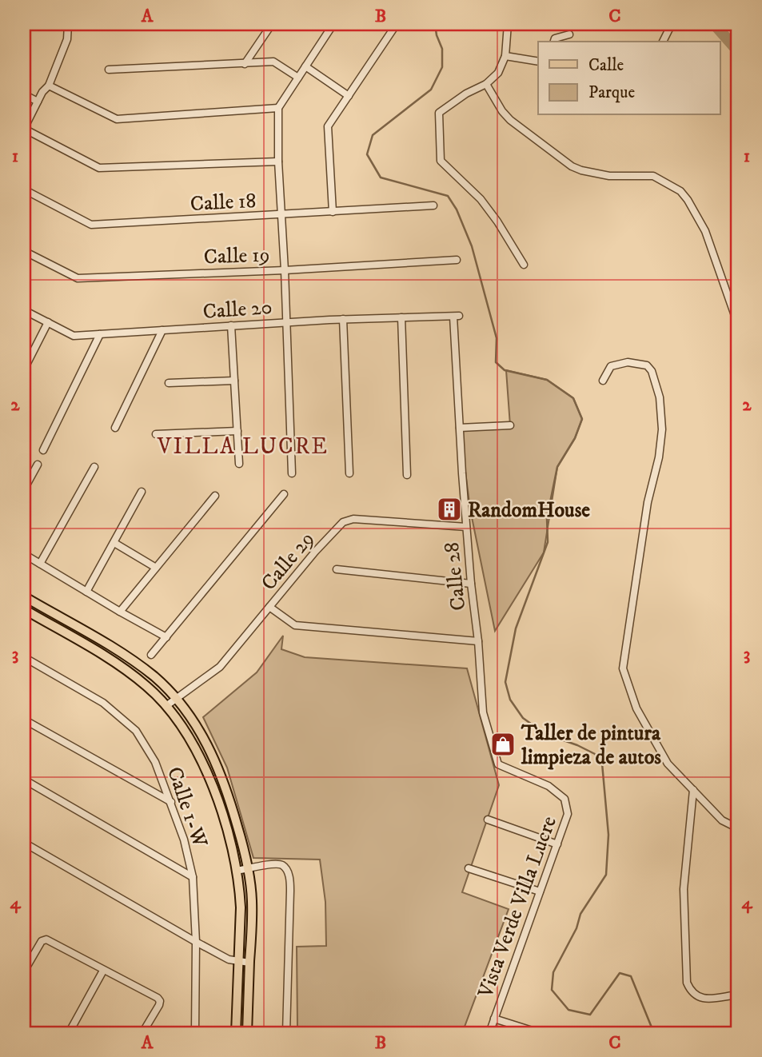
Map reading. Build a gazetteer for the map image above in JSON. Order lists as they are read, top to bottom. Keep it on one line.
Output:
{"streets":{"street":["Calle 18","Calle 19","Calle 20","Calle 29","Calle 28","Calle 1-W","Vista Verde Villa Lucre"]},"crossings":[["Calle 20","Calle 28"],["Calle 29","Calle 28"],["Calle 28","Vista Verde Villa Lucre"]],"districts":["VILLA LUCRE"],"places":{"building":["RandomHouse"],"shop":["Taller de pintura limpieza de autos"]},"legend":["Calle","Parque"],"grid":{"columns":["A","B","C"],"rows":["1","2","3","4"]}}
